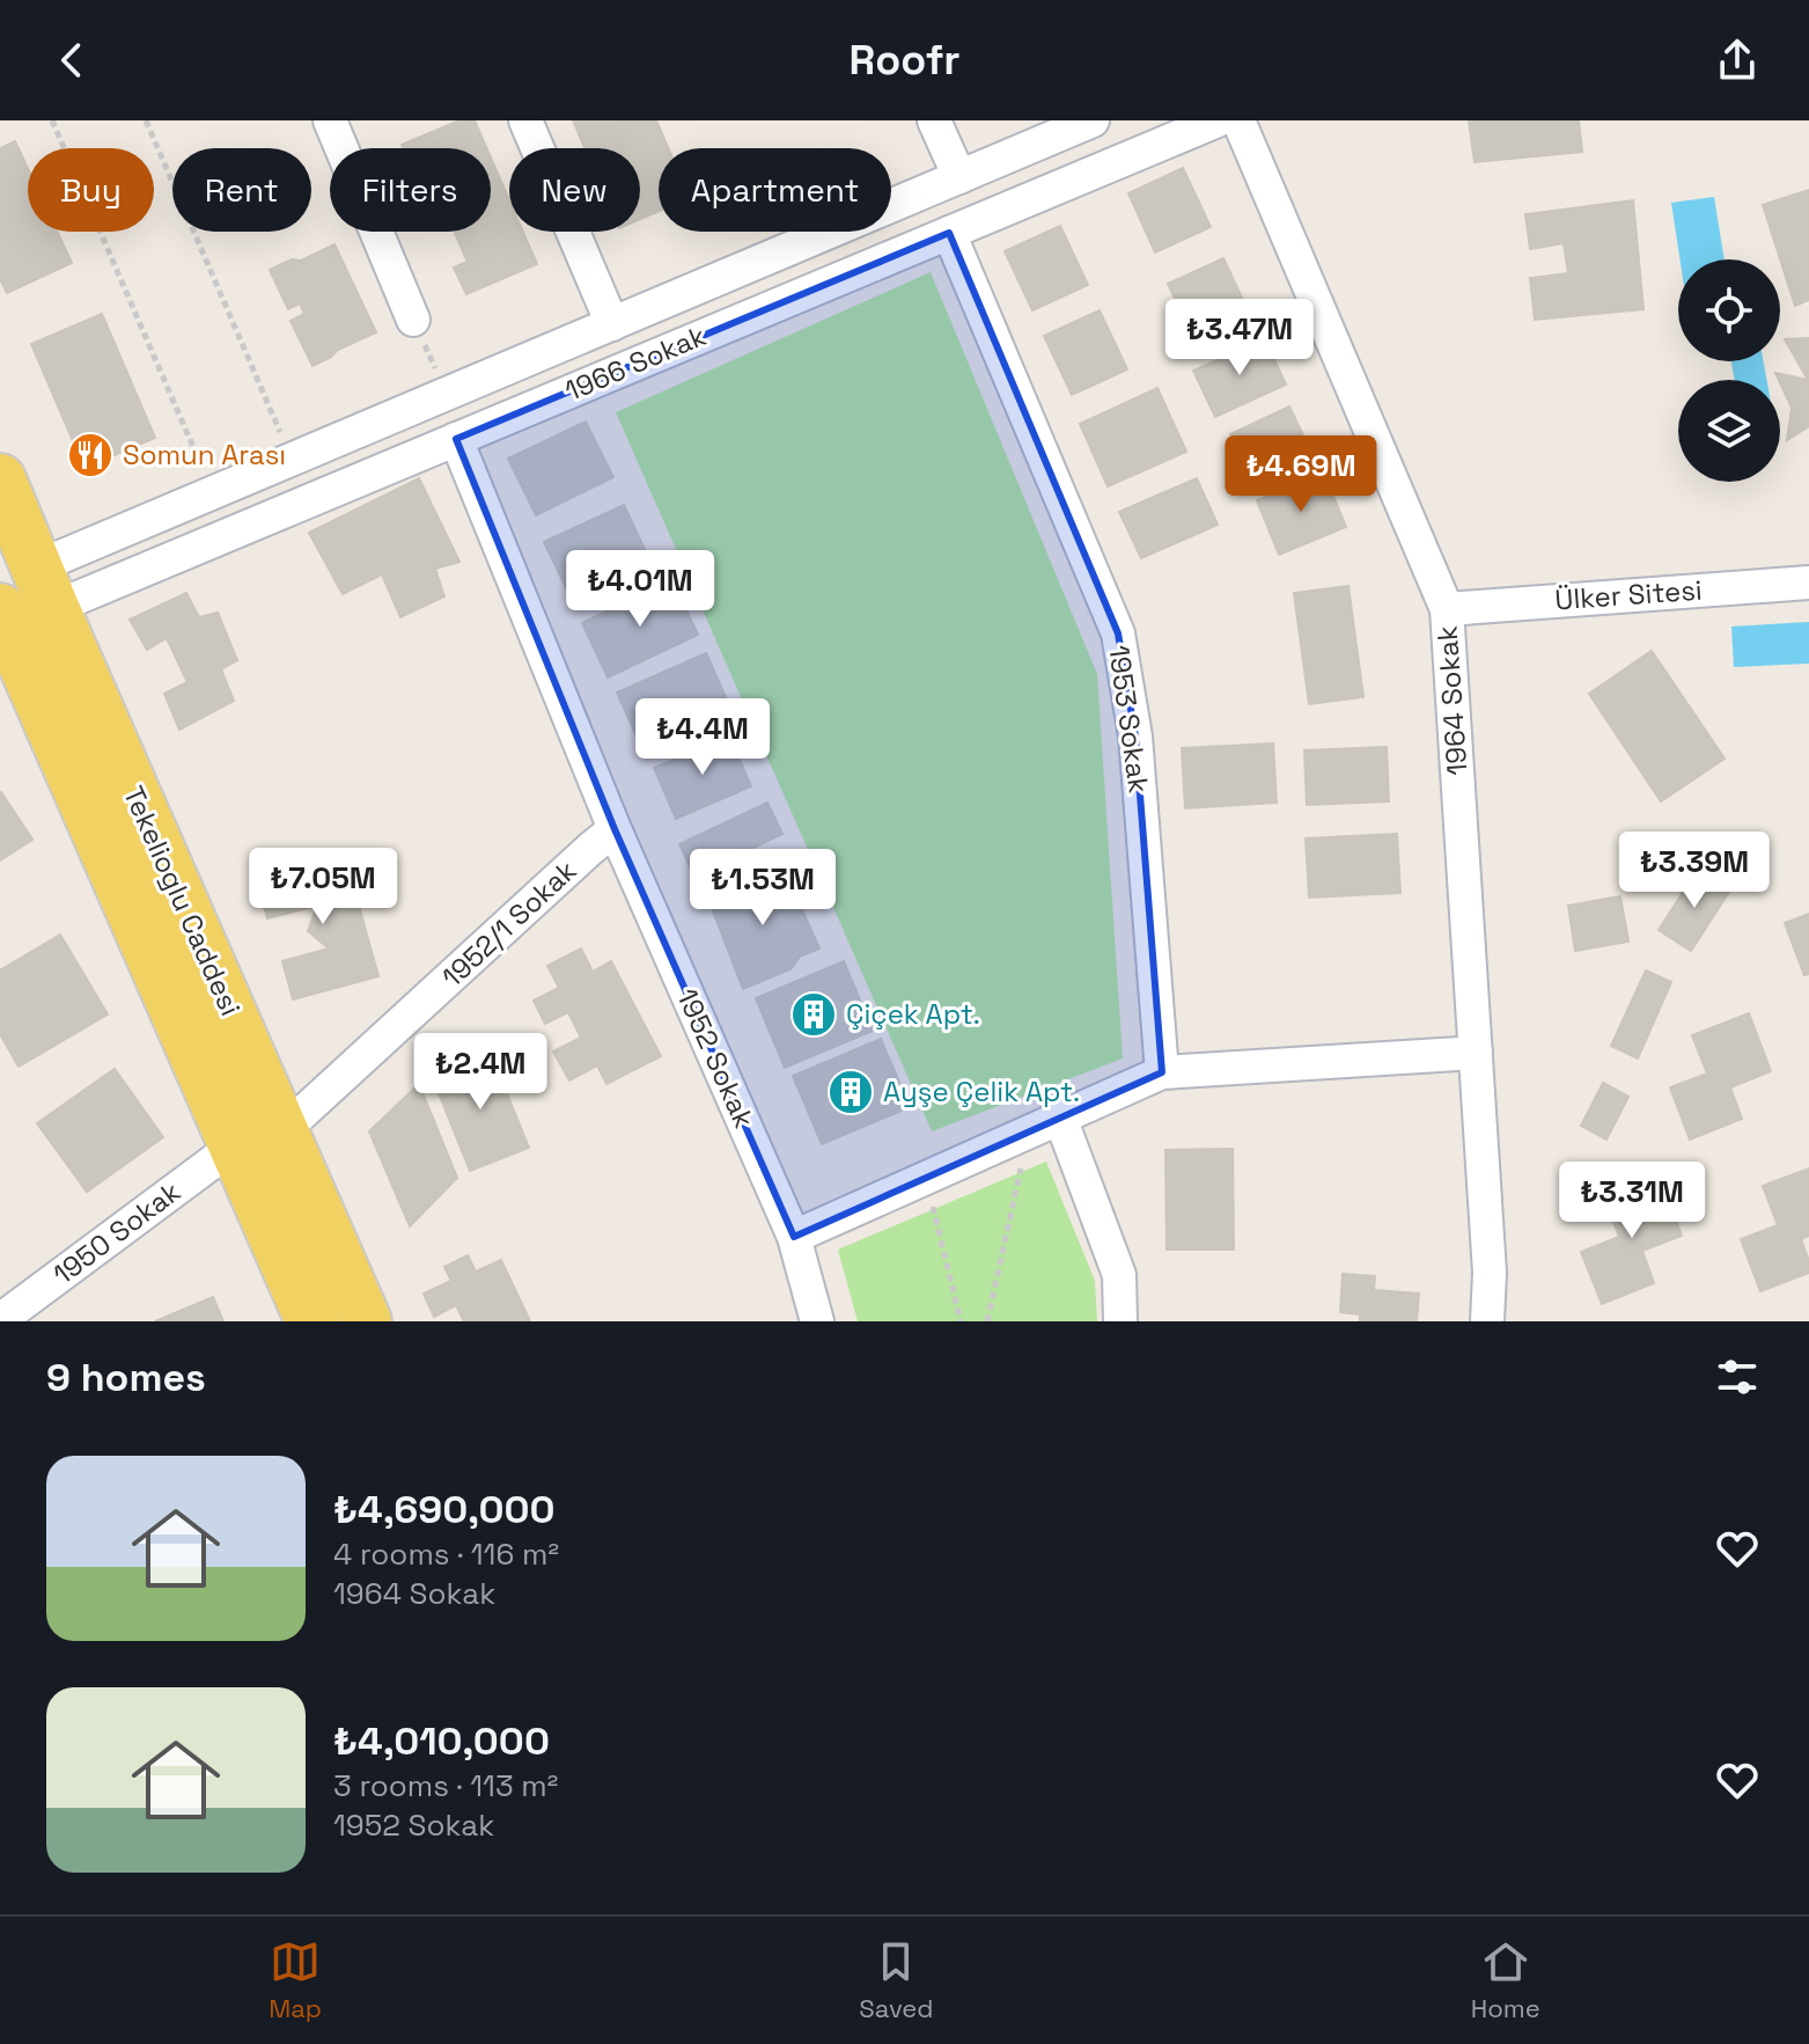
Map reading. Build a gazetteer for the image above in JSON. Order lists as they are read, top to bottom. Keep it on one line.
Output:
{"streets":{"main road":["Tekelioglu Caddesi"],"street":["1966 Sokak","Ülker Sitesi","1964 Sokak","1953 Sokak","1952/1 Sokak","1952 Sokak","1950 Sokak"]},"crossings":[["1966 Sokak","1953 Sokak"],["1966 Sokak","Tekelioglu Caddesi"],["1966 Sokak","1952 Sokak"],["Ülker Sitesi","1964 Sokak"],["Tekelioglu Caddesi","1952/1 Sokak"],["Tekelioglu Caddesi","1950 Sokak"],["1952/1 Sokak","1952 Sokak"],["1952/1 Sokak","1950 Sokak"]],"places":{"restaurant":["Somun Arası"],"building":["Çiçek Apt.","Ayşe Çelik Apt."]},"page":{"header":"Roofr","chip":["Buy","Rent","Filters","New","Apartment"],"price":["₺3.47M","₺4.69M","₺4.01M","₺4.4M","₺3.39M","₺7.05M","₺1.53M","₺2.4M","₺3.31M"],"heading":"9 homes","list":[{"name":"₺4,690,000","note":"4 rooms · 116 m² · 1964 Sokak"},{"name":"₺4,010,000","note":"3 rooms · 113 m² · 1952 Sokak"}],"tabs":["Map","Saved","Home"]}}
